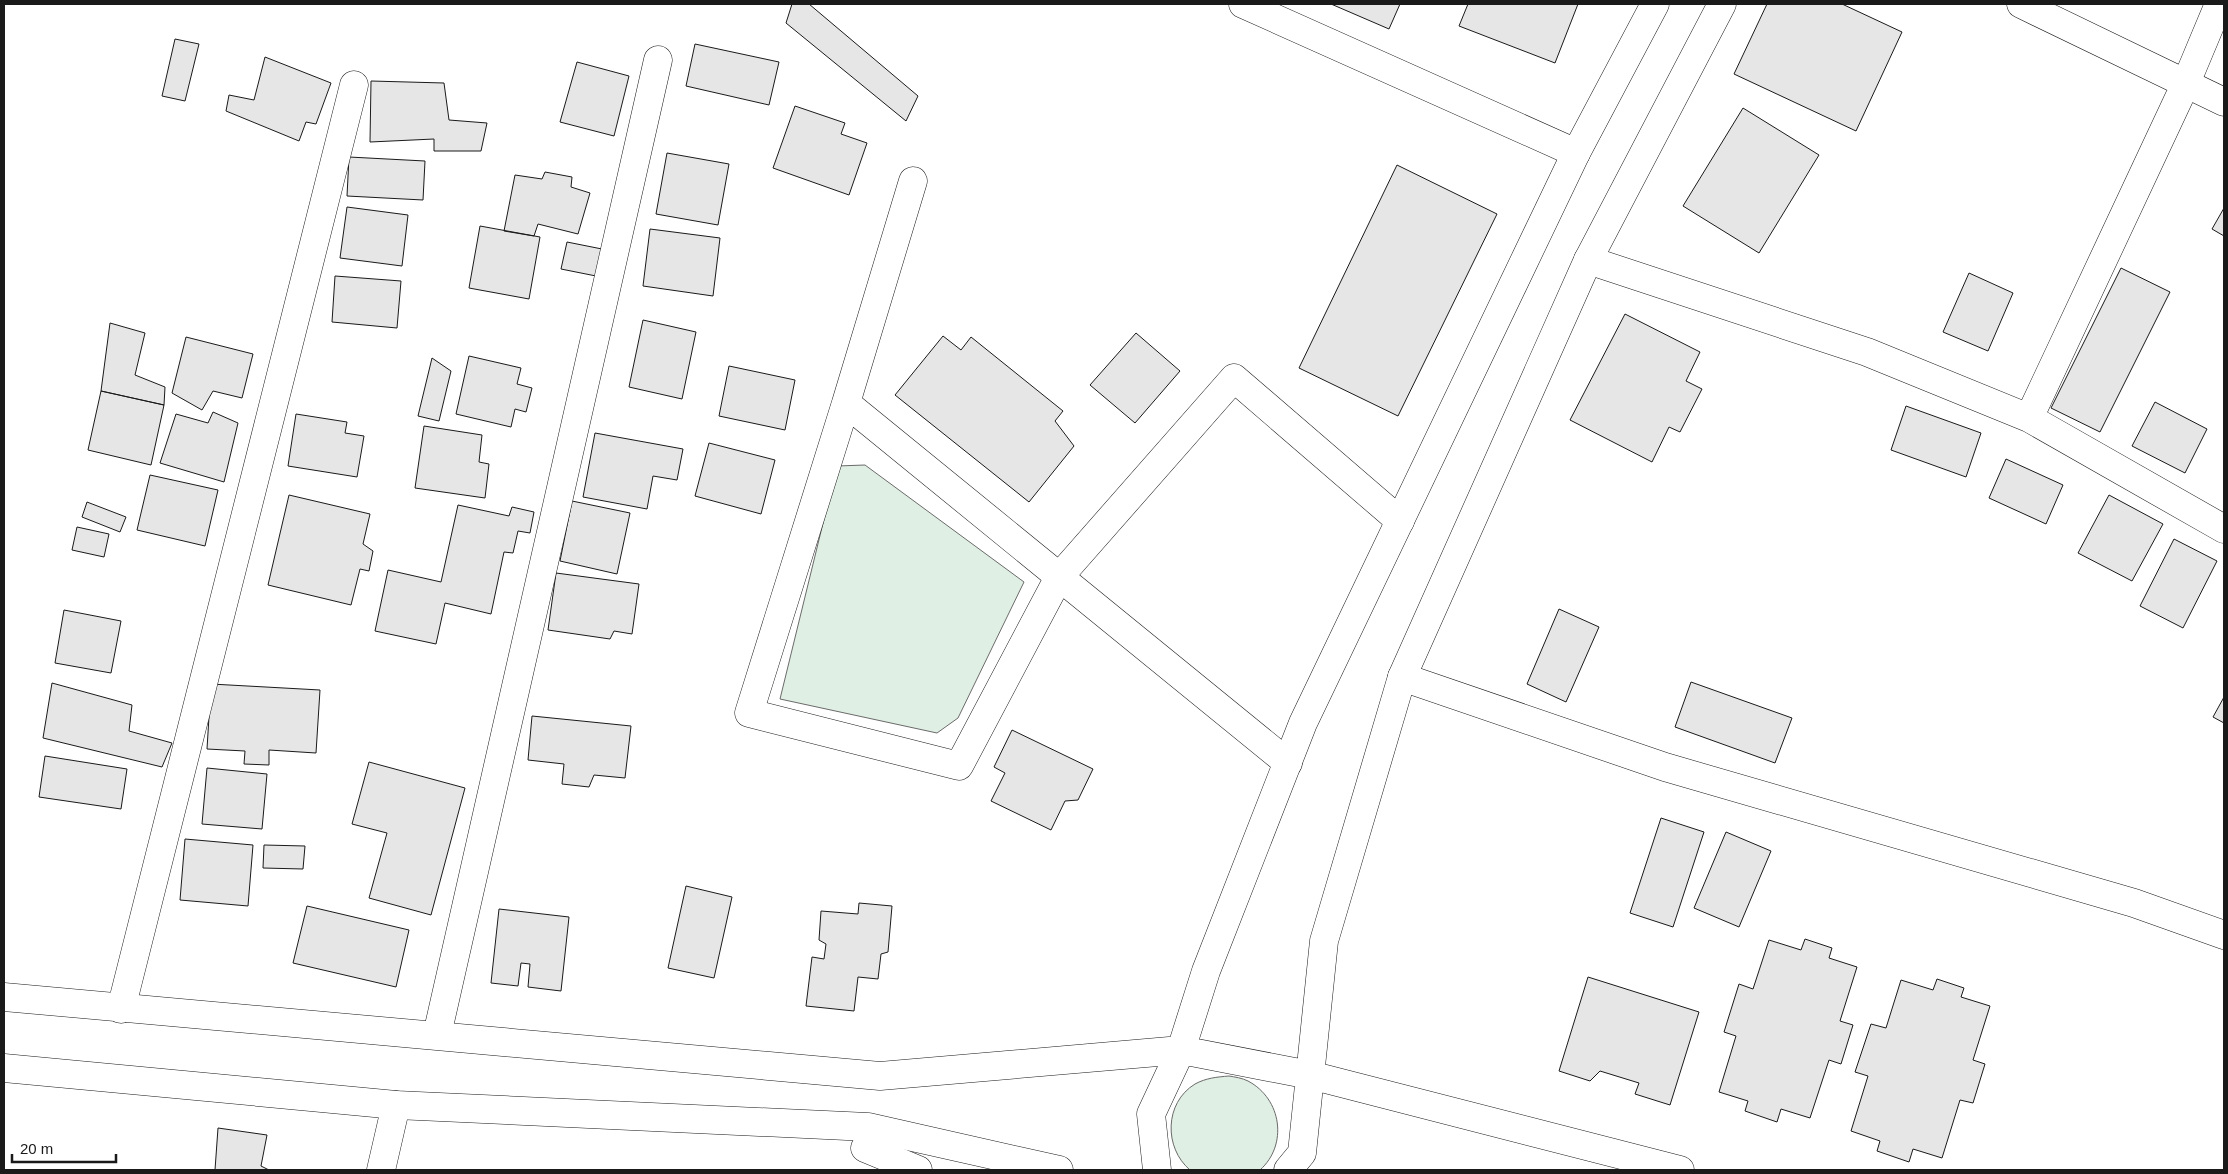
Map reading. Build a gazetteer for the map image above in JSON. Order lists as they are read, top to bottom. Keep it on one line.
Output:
{"scale_bar":"20 m"}
